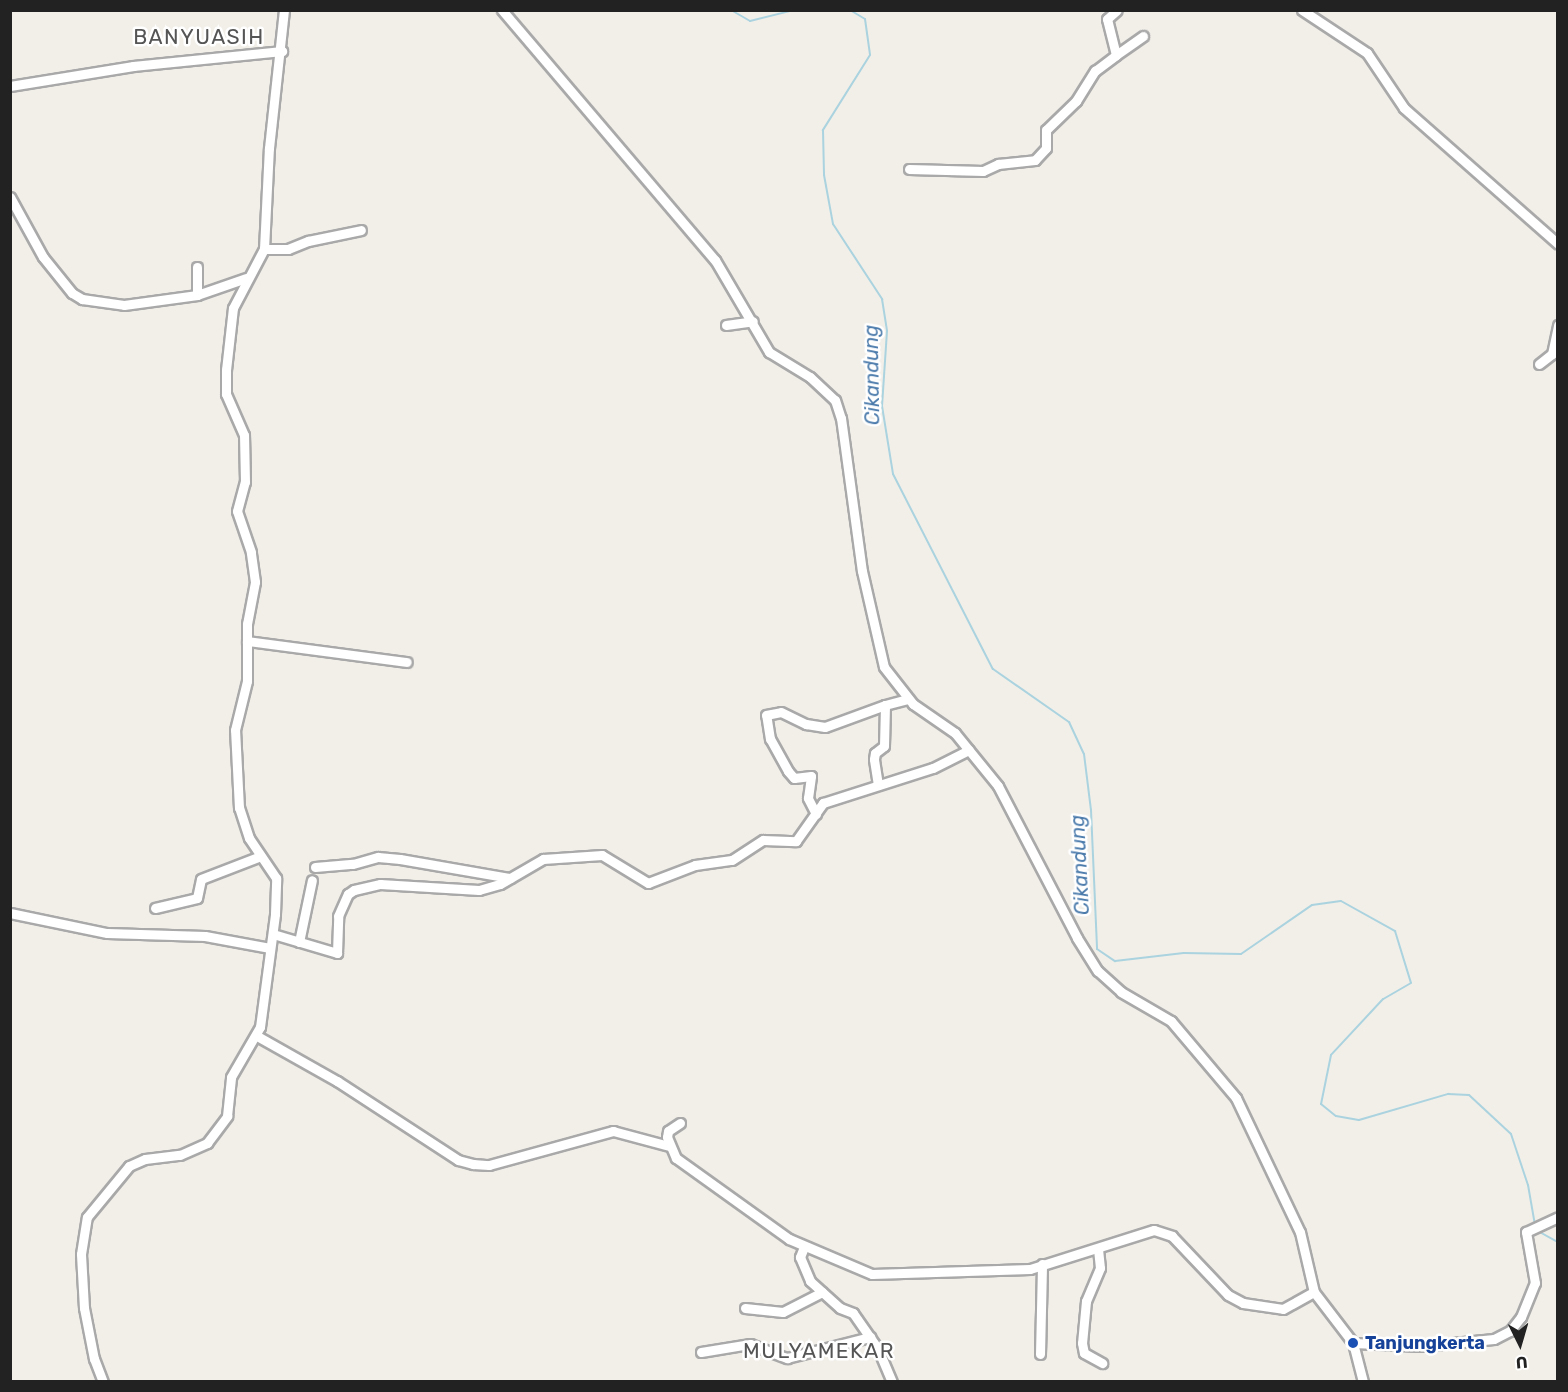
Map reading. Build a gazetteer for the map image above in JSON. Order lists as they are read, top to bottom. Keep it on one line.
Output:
{"districts":["BANYUASIH","MULYAMEKAR"],"water":["Cikandung"],"places":["Tanjungkerta"],"north":"bottom"}
